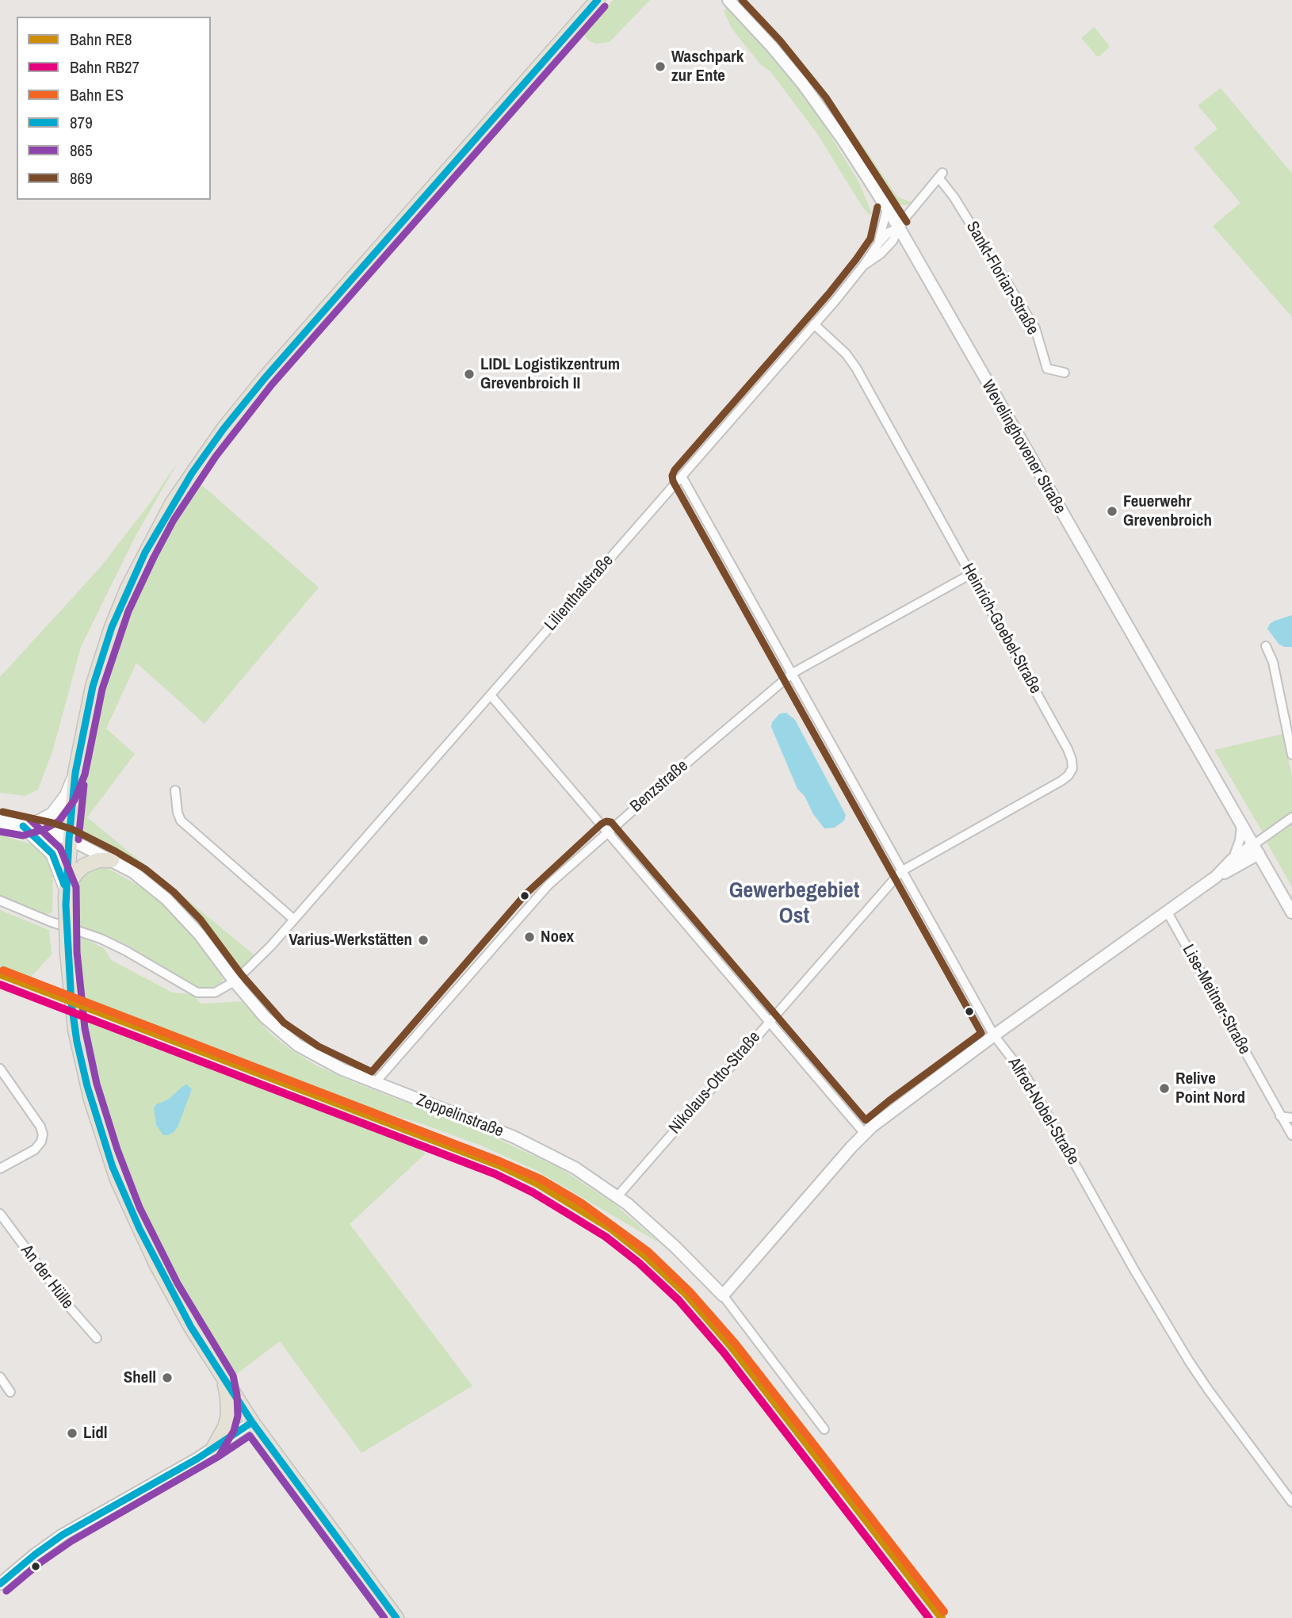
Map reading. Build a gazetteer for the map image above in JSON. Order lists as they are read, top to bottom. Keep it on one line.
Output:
{"streets":{"street":["Sankt-Florian-Straße","Wevelinghovener Straße","Lilienthalstraße","Heinrich-Goebel-Straße","Benzstraße","Lise-Meitner-Straße","Nikolaus-Otto-Straße","Alfred-Nobel-Straße","Zeppelinstraße","An der Hülle"]},"crossings":[["Sankt-Florian-Straße","Lilienthalstraße"],["Wevelinghovener Straße","Lilienthalstraße"],["Lilienthalstraße","Heinrich-Goebel-Straße"],["Lilienthalstraße","Alfred-Nobel-Straße"],["Lilienthalstraße","Zeppelinstraße"],["Heinrich-Goebel-Straße","Benzstraße"],["Heinrich-Goebel-Straße","Nikolaus-Otto-Straße"],["Heinrich-Goebel-Straße","Alfred-Nobel-Straße"],["Benzstraße","Alfred-Nobel-Straße"],["Benzstraße","Zeppelinstraße"],["Nikolaus-Otto-Straße","Alfred-Nobel-Straße"],["Nikolaus-Otto-Straße","Zeppelinstraße"]],"districts":["Gewerbegebiet Ost"],"places":["Waschpark zur Ente","LIDL Logistikzentrum Grevenbroich II","Feuerwehr Grevenbroich","Noex","Varius-Werkstätten","Relive Point Nord","Shell","Lidl"],"lines":["transit line 879","transit line 869","transit line 865","rail line ES","rail line RE8","rail line RB27"],"legend":["Bahn RE8","Bahn RB27","Bahn ES","879","865","869"]}
